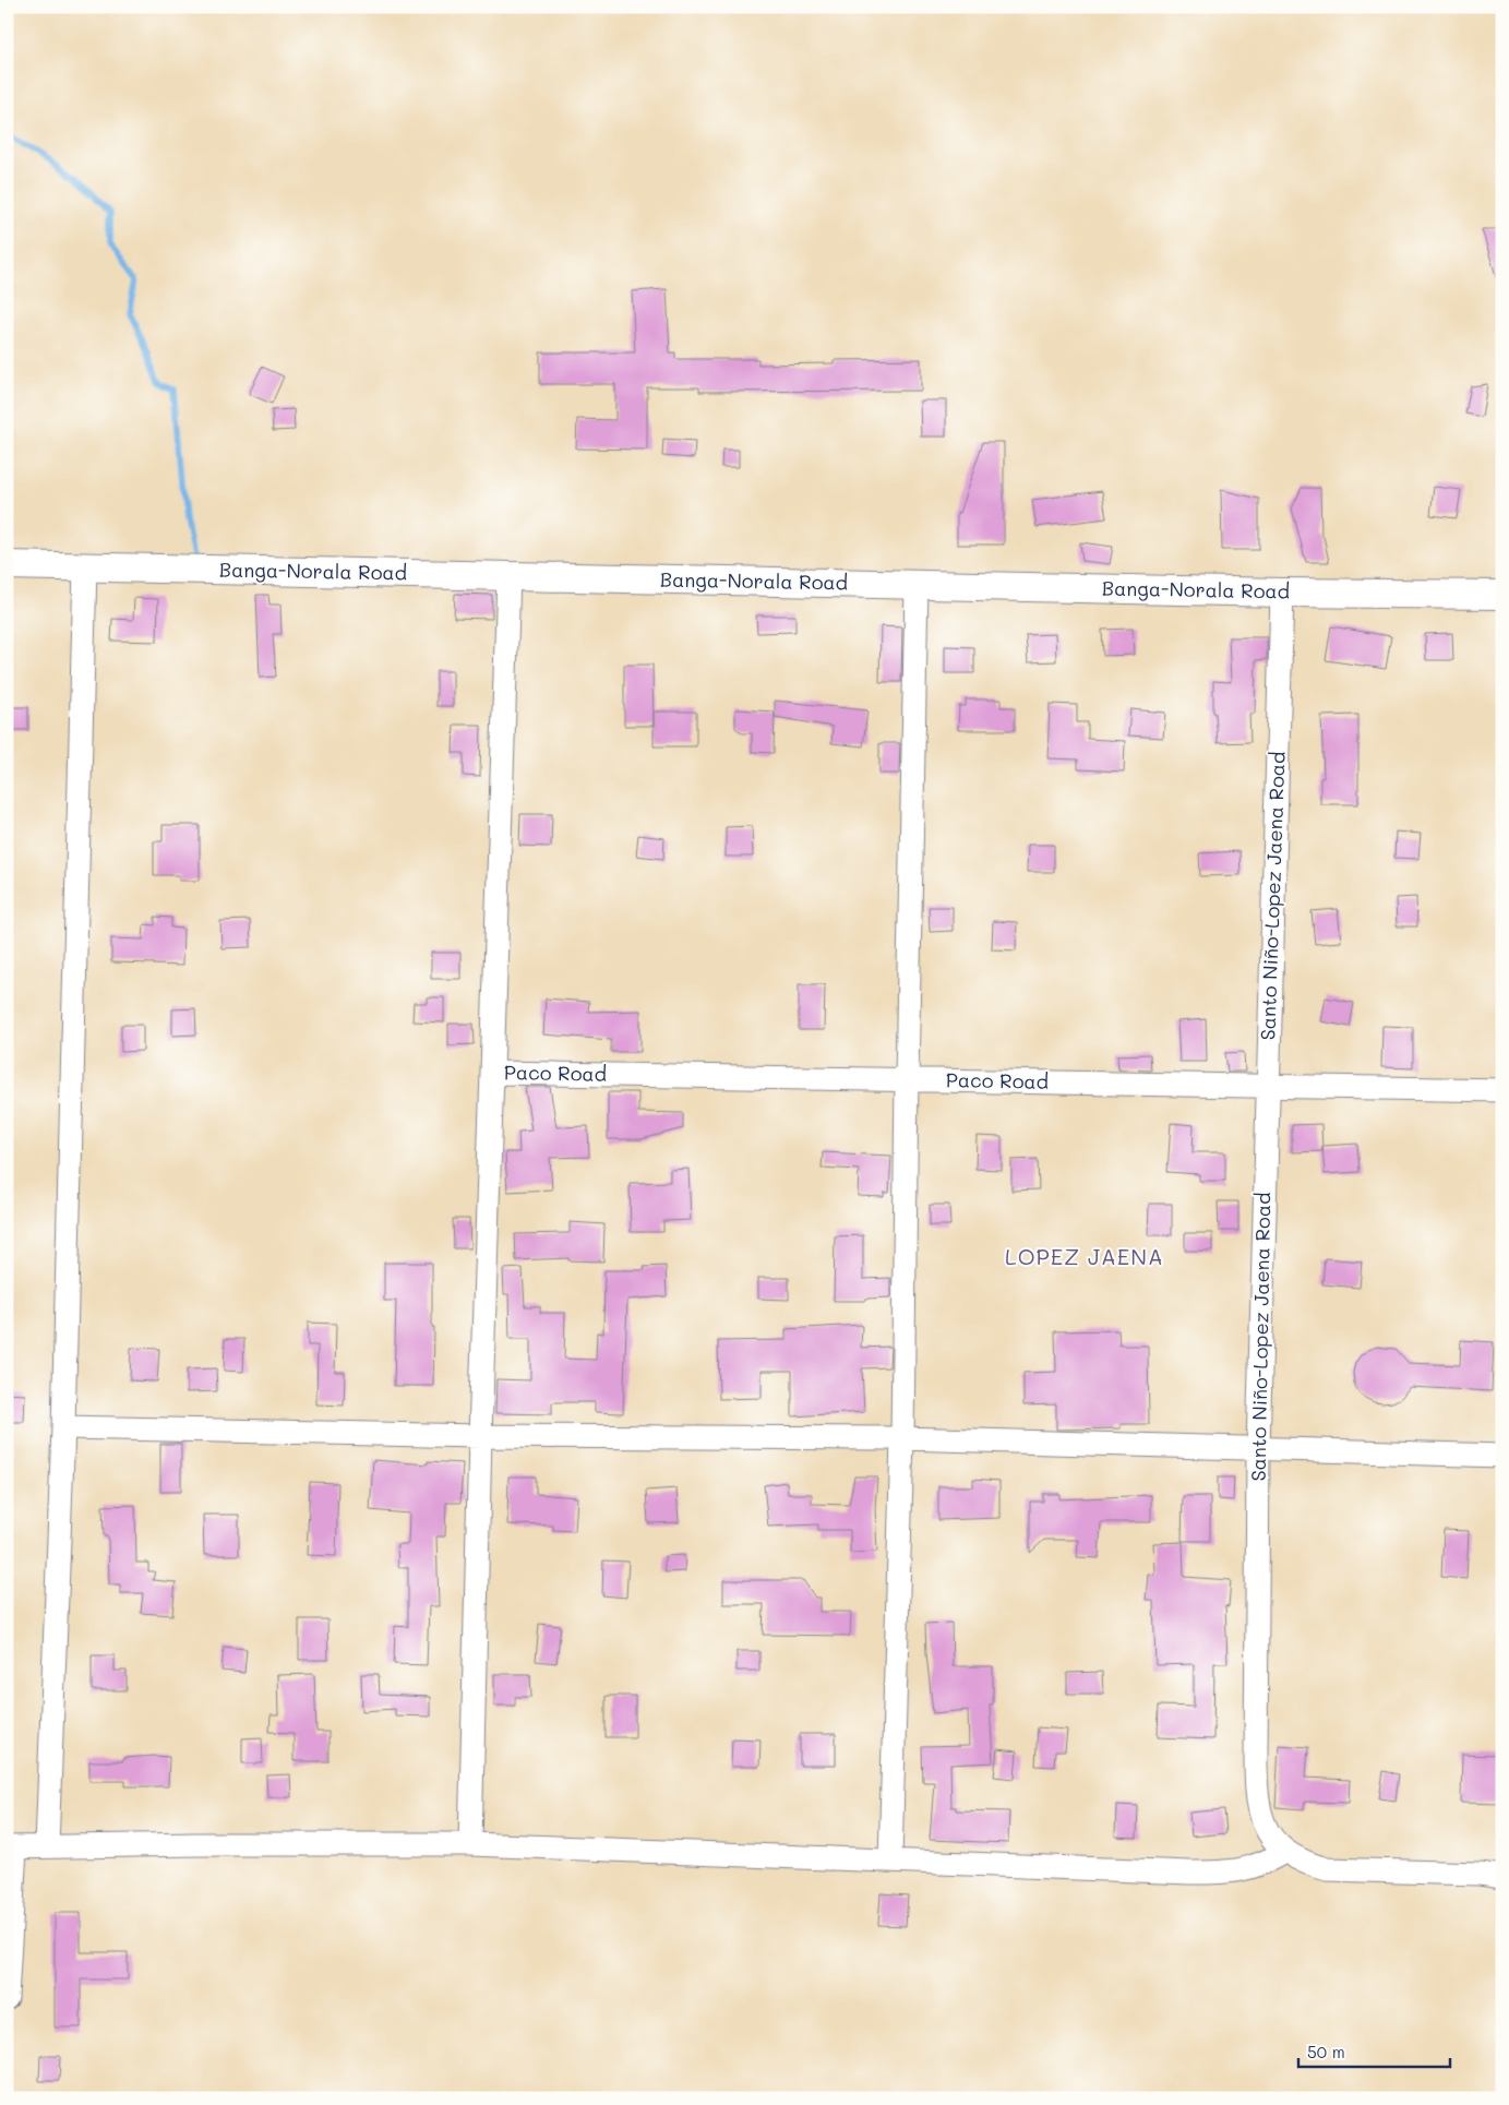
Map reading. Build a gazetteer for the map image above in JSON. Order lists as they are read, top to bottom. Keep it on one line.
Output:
{"streets":{"main road":["Banga-Norala Road"],"street":["Santo Niño-Lopez Jaena Road","Paco Road"]},"crossings":[["Banga-Norala Road","Santo Niño-Lopez Jaena Road"],["Santo Niño-Lopez Jaena Road","Paco Road"]],"districts":["LOPEZ JAENA"],"scale_bar":"50 m"}
